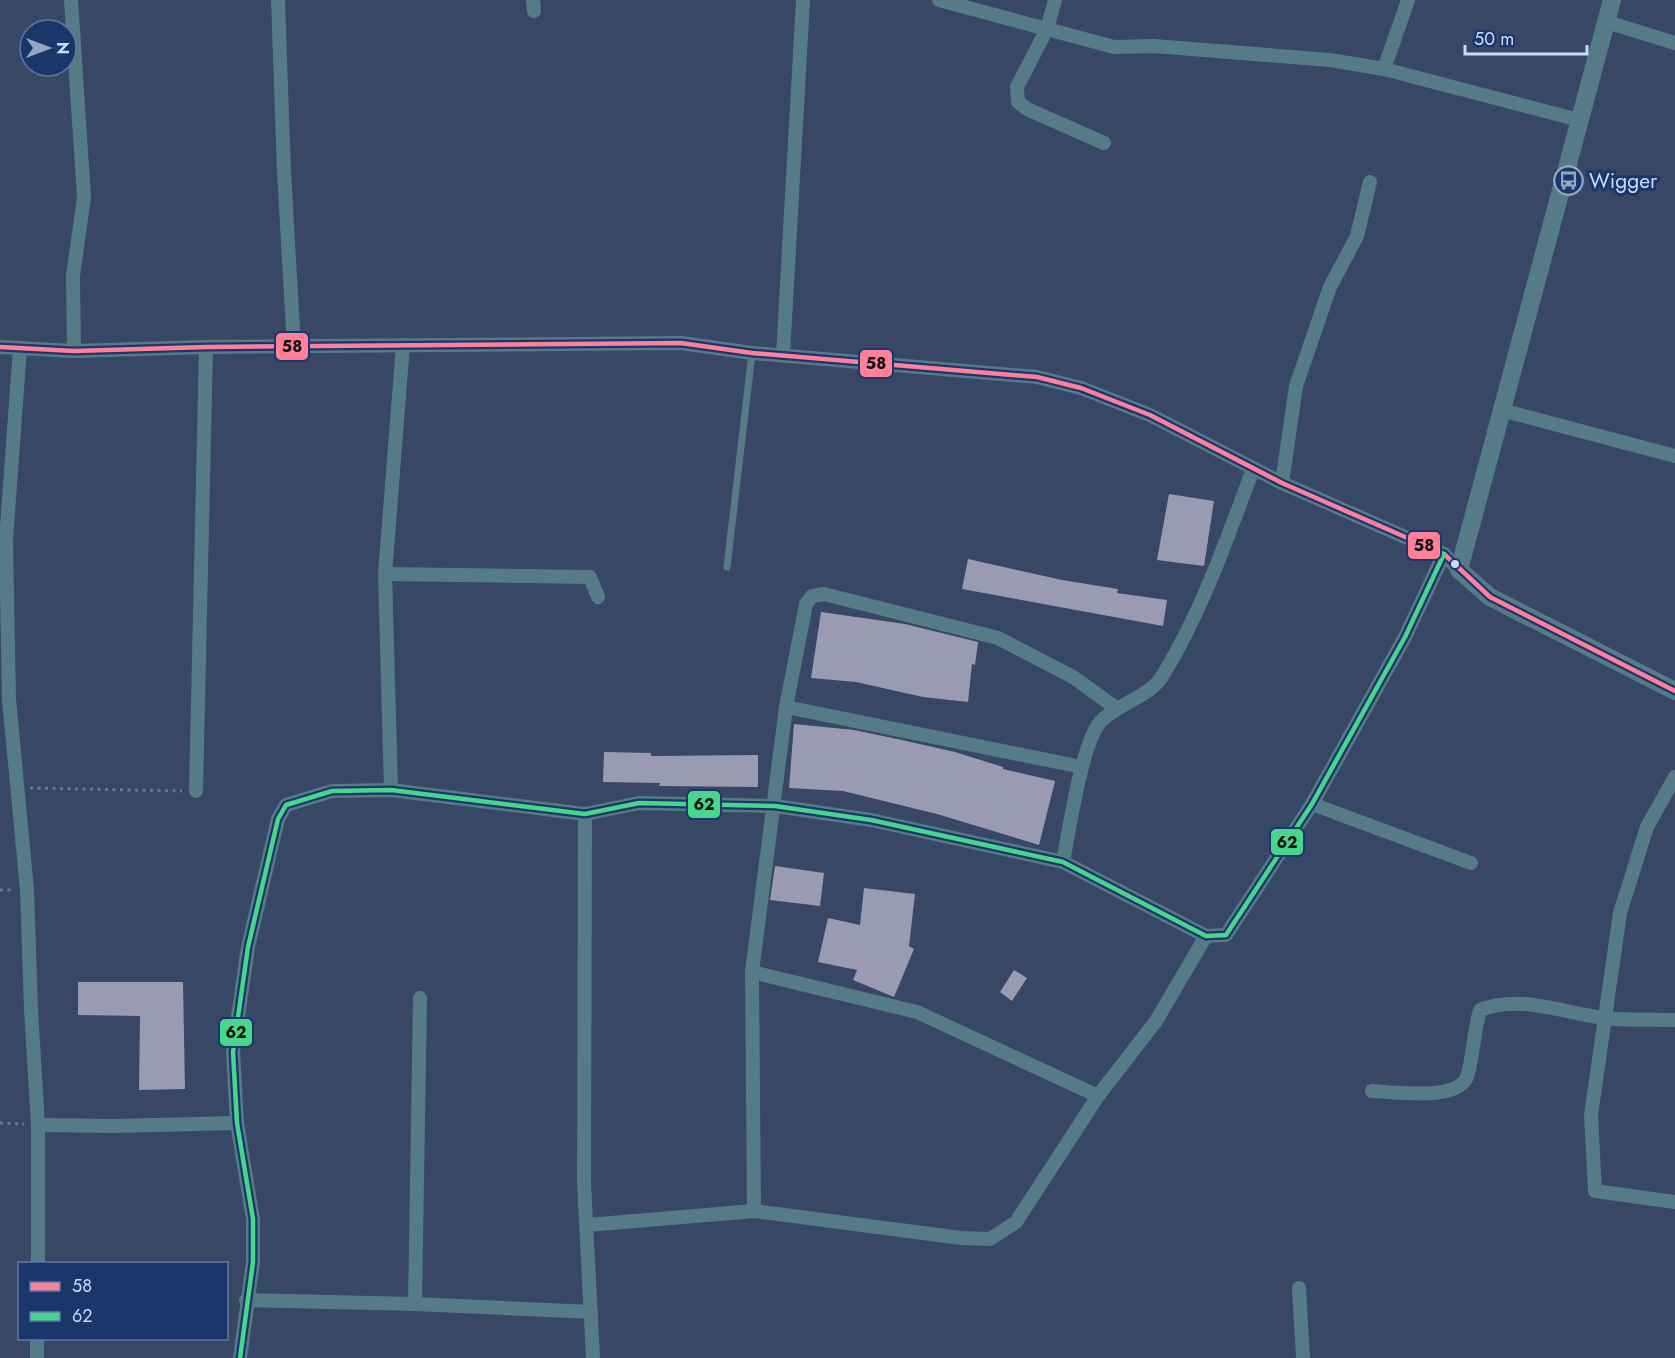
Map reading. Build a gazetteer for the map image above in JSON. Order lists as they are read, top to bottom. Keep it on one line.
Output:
{"places":{"bus stop":["Wigger"]},"lines":["transit line 58","transit line 62"],"legend":["58","62"],"scale_bar":"50 m","north":"right"}
